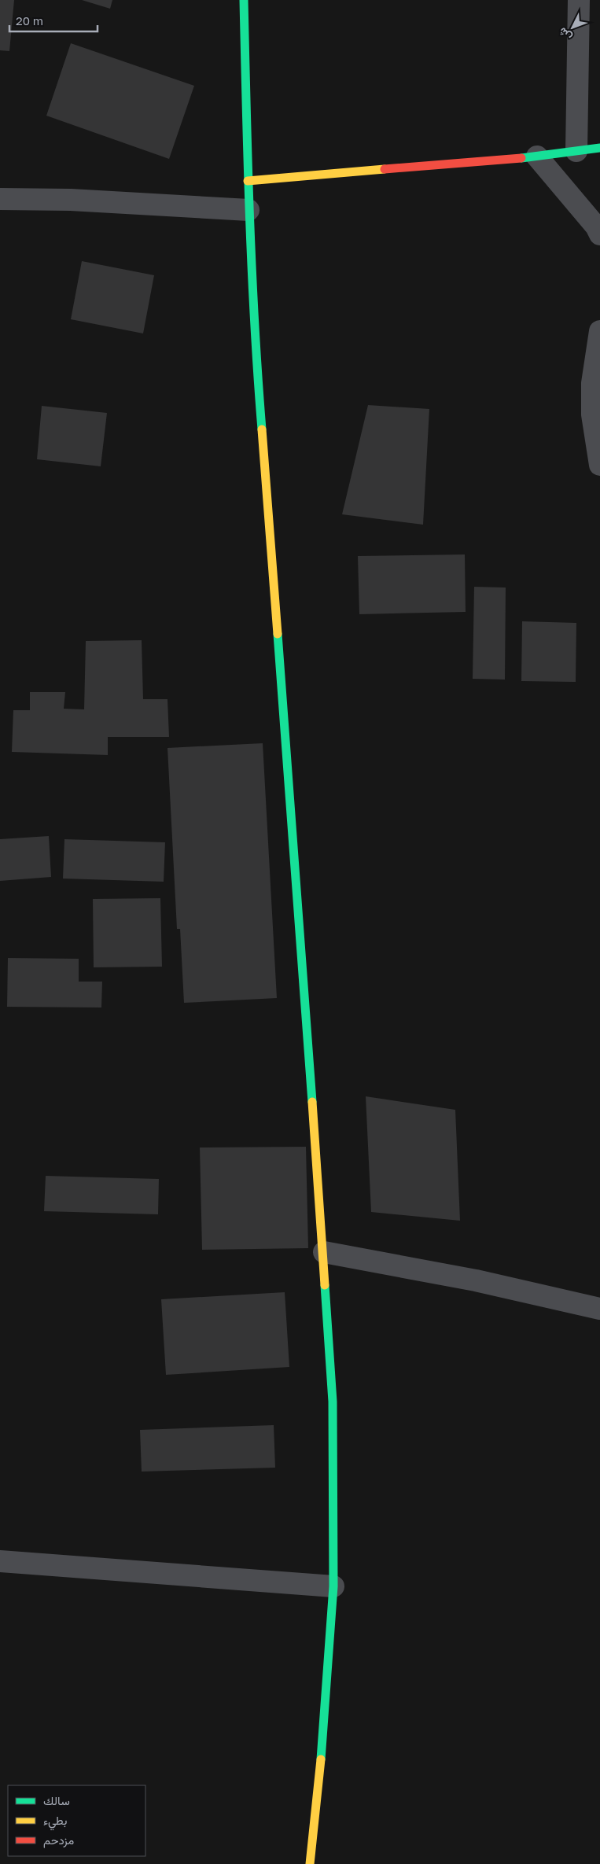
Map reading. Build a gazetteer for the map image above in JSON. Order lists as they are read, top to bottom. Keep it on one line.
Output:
{"legend":["سالك","بطيء","مزدحم"],"scale_bar":"20 m","north":"bottom left"}
